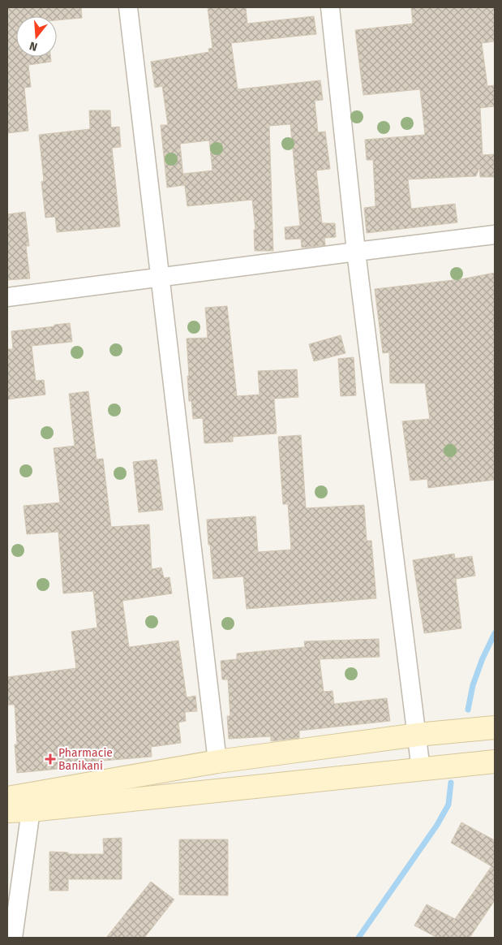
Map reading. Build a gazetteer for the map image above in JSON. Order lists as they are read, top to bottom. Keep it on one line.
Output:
{"places":{"health":["Pharmacie Banikani"]},"north":"bottom"}
